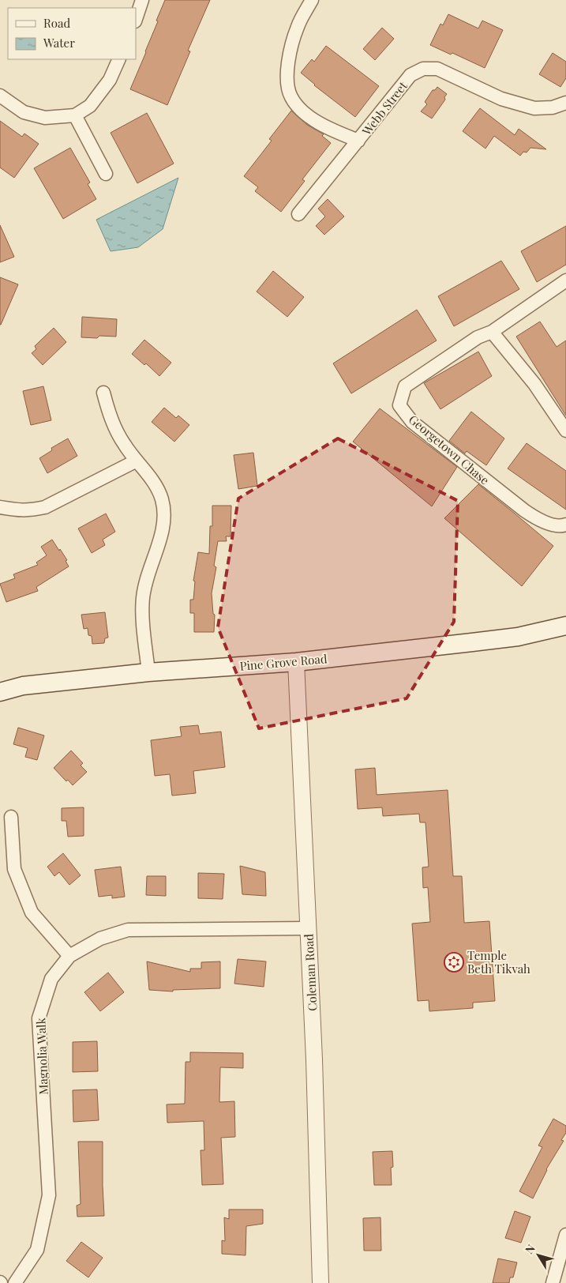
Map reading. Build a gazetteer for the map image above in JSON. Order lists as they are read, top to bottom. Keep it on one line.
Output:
{"streets":{"main road":["Pine Grove Road"],"street":["Webb Street","Georgetown Chase","Coleman Road","Magnolia Walk"]},"crossings":[["Pine Grove Road","Coleman Road"],["Coleman Road","Magnolia Walk"]],"places":{"synagogue":["Temple Beth Tikvah"]},"legend":["Road","Water"],"north":"top left"}
